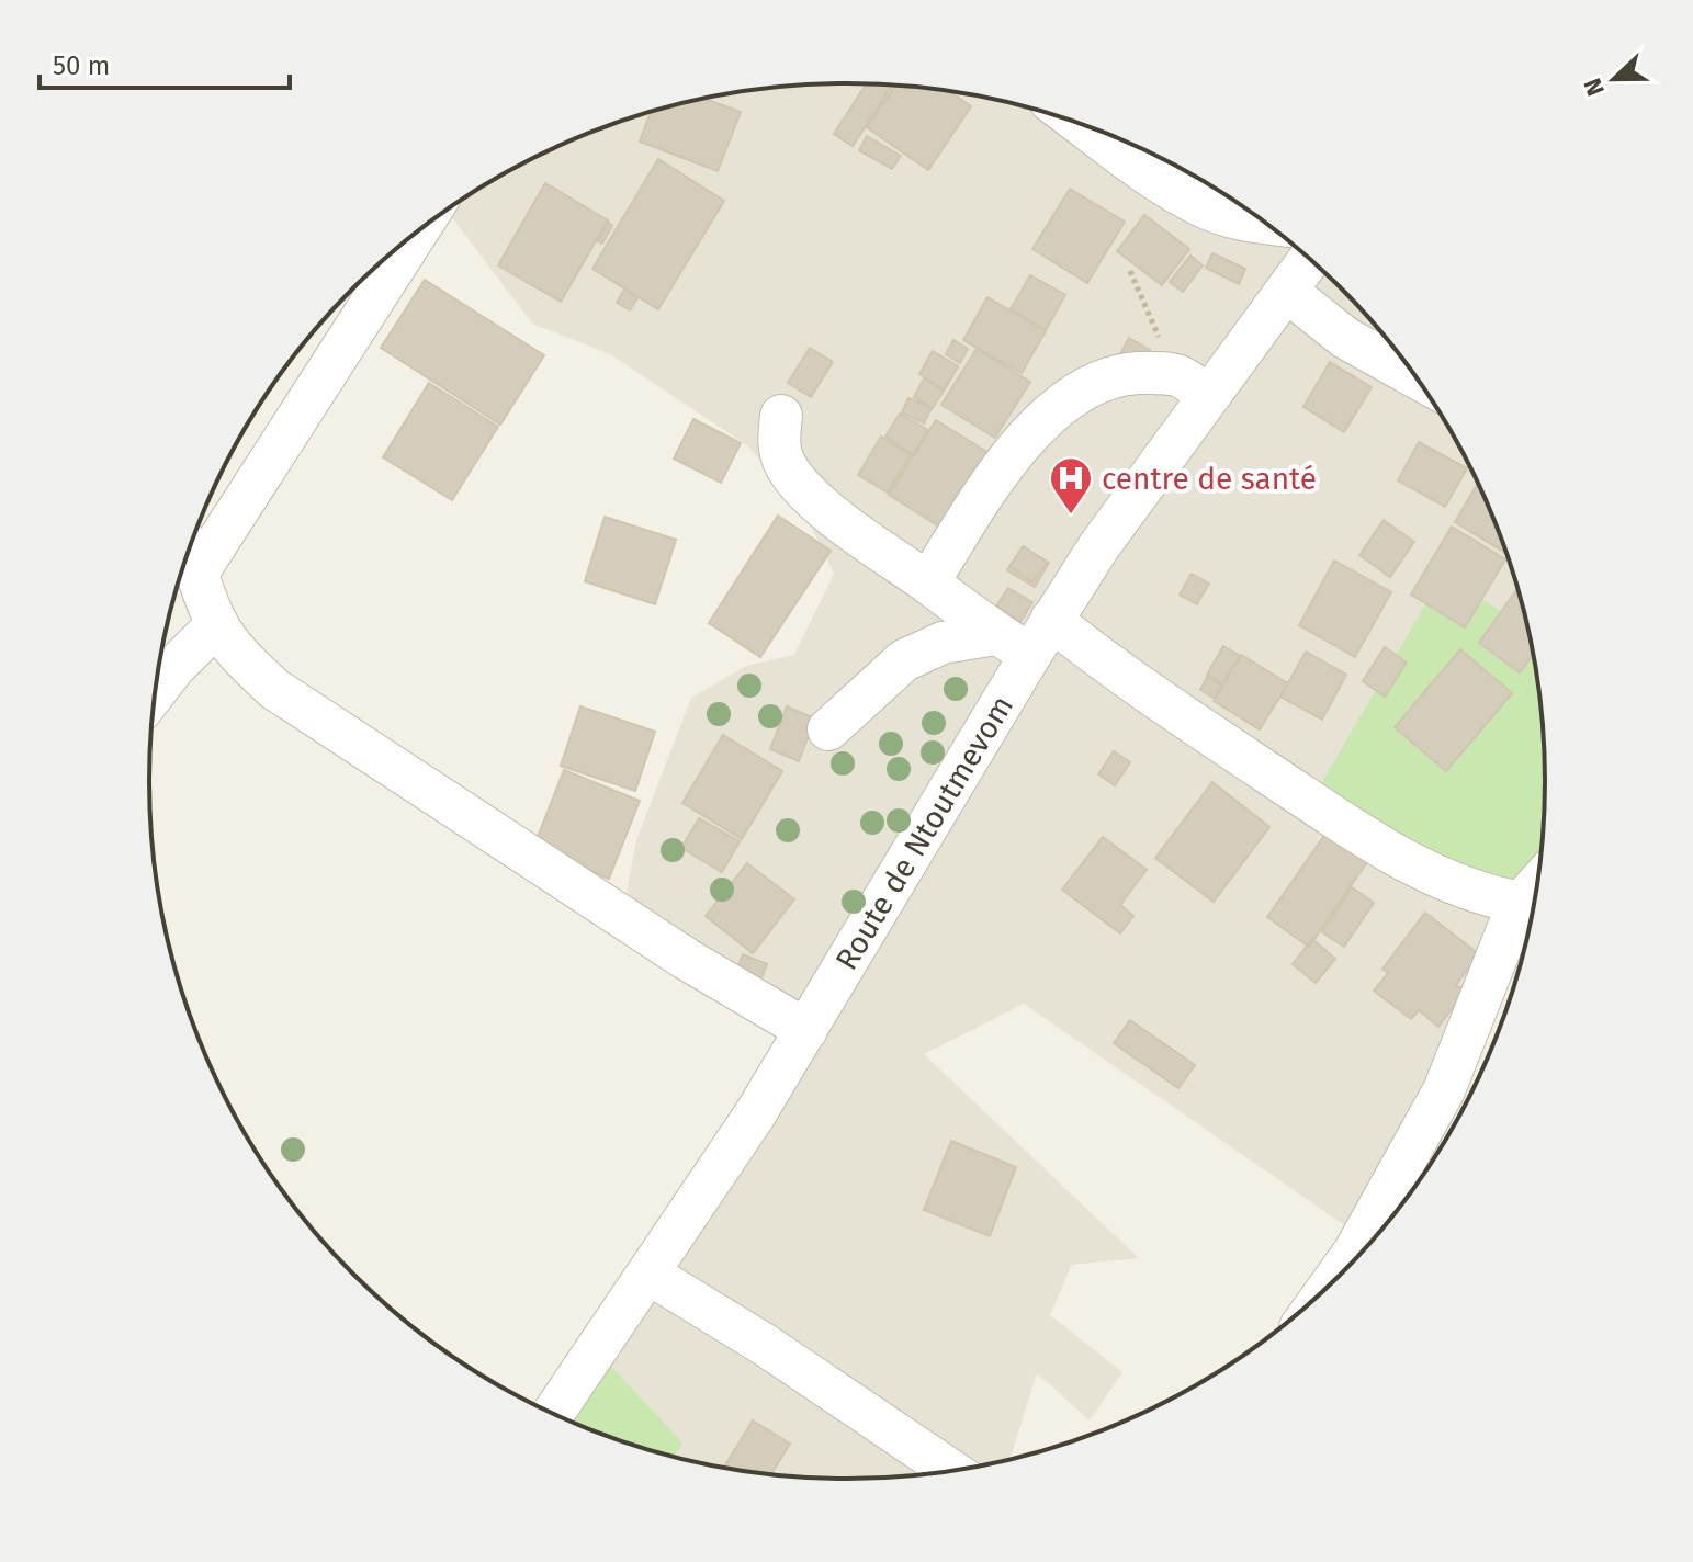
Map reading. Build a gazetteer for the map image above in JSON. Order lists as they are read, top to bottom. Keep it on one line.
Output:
{"streets":{"street":["Route de Ntoutmevom"]},"places":{"hospital":["centre de santé"]},"scale_bar":"50 m","north":"left"}
